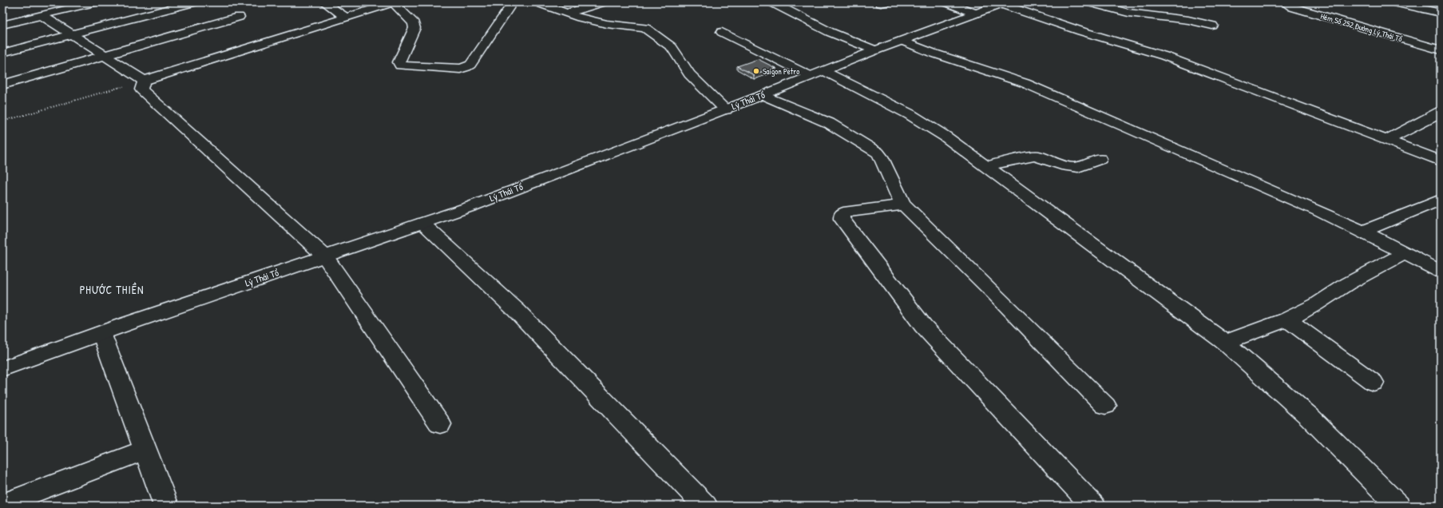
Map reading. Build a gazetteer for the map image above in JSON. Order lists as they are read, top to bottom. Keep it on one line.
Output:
{"streets":{"street":["Hẻm Số 252 Đường Lý Thái Tổ","Lý Thái Tổ"]},"districts":["PHƯỚC THIỀN"],"places":["Saigon Petro"]}
